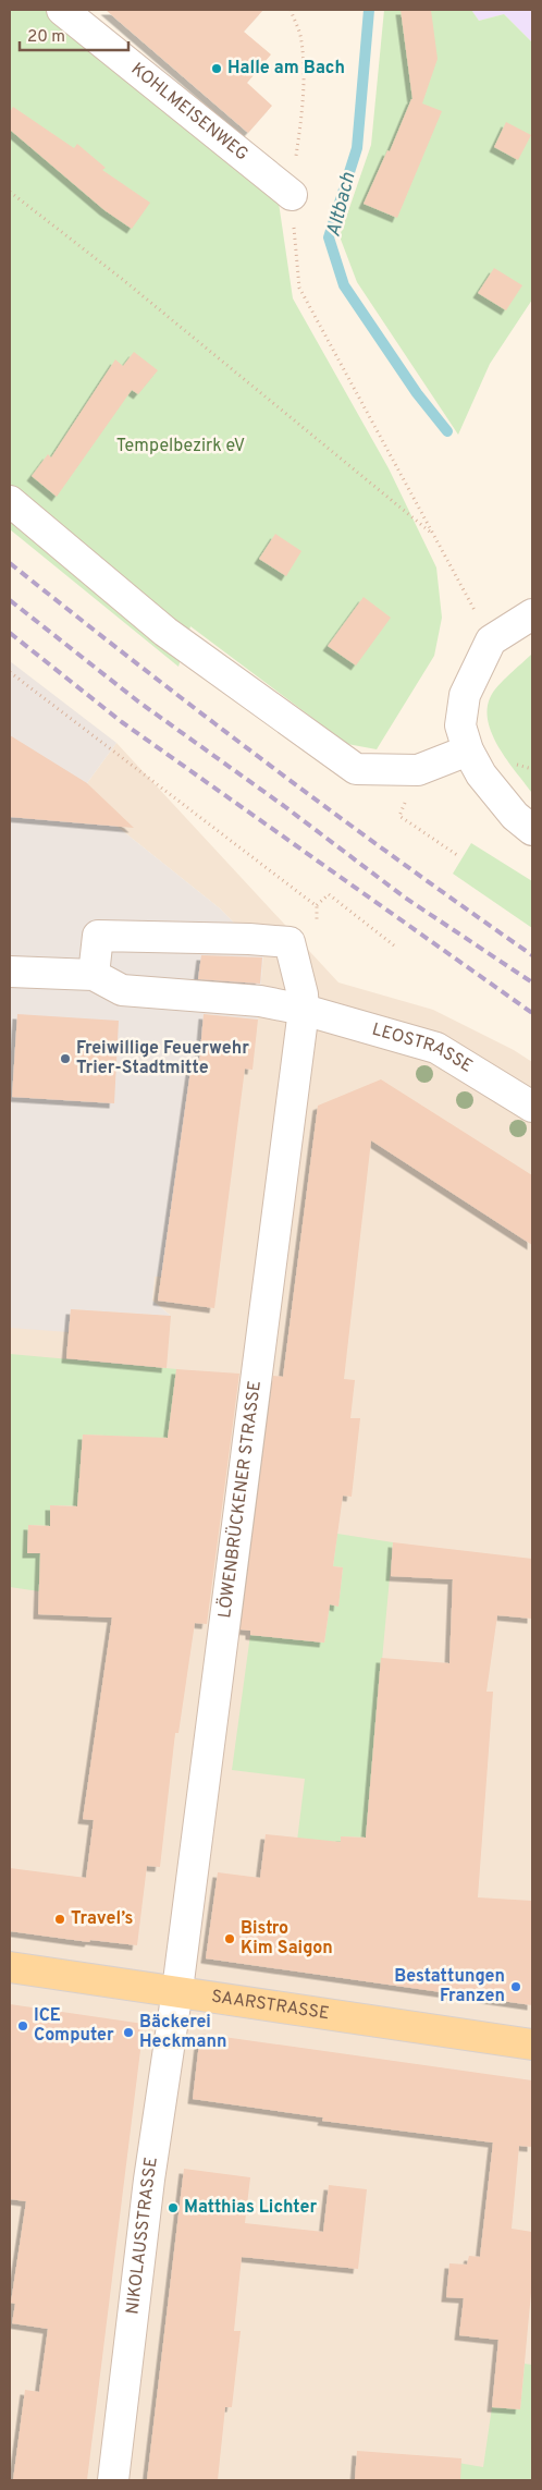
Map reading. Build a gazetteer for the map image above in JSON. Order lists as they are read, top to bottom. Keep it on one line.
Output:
{"streets":{"main road":["SAARSTRASSE"],"street":["KOHLMEISENWEG","LEOSTRASSE","LÖWENBRÜCKENER STRASSE","NIKOLAUSSTRASSE"]},"crossings":[["LEOSTRASSE","LÖWENBRÜCKENER STRASSE"],["LÖWENBRÜCKENER STRASSE","SAARSTRASSE"],["LÖWENBRÜCKENER STRASSE","NIKOLAUSSTRASSE"],["SAARSTRASSE","NIKOLAUSSTRASSE"]],"water":["Altbach"],"parks":["Tempelbezirk eV"],"places":["Halle am Bach","Freiwillige Feuerwehr Trier-Stadtmitte","Travel’s","Bistro Kim Saigon","Bestattungen Franzen","ICE Computer","Bäckerei Heckmann","Matthias Lichter"],"scale_bar":"20 m"}
